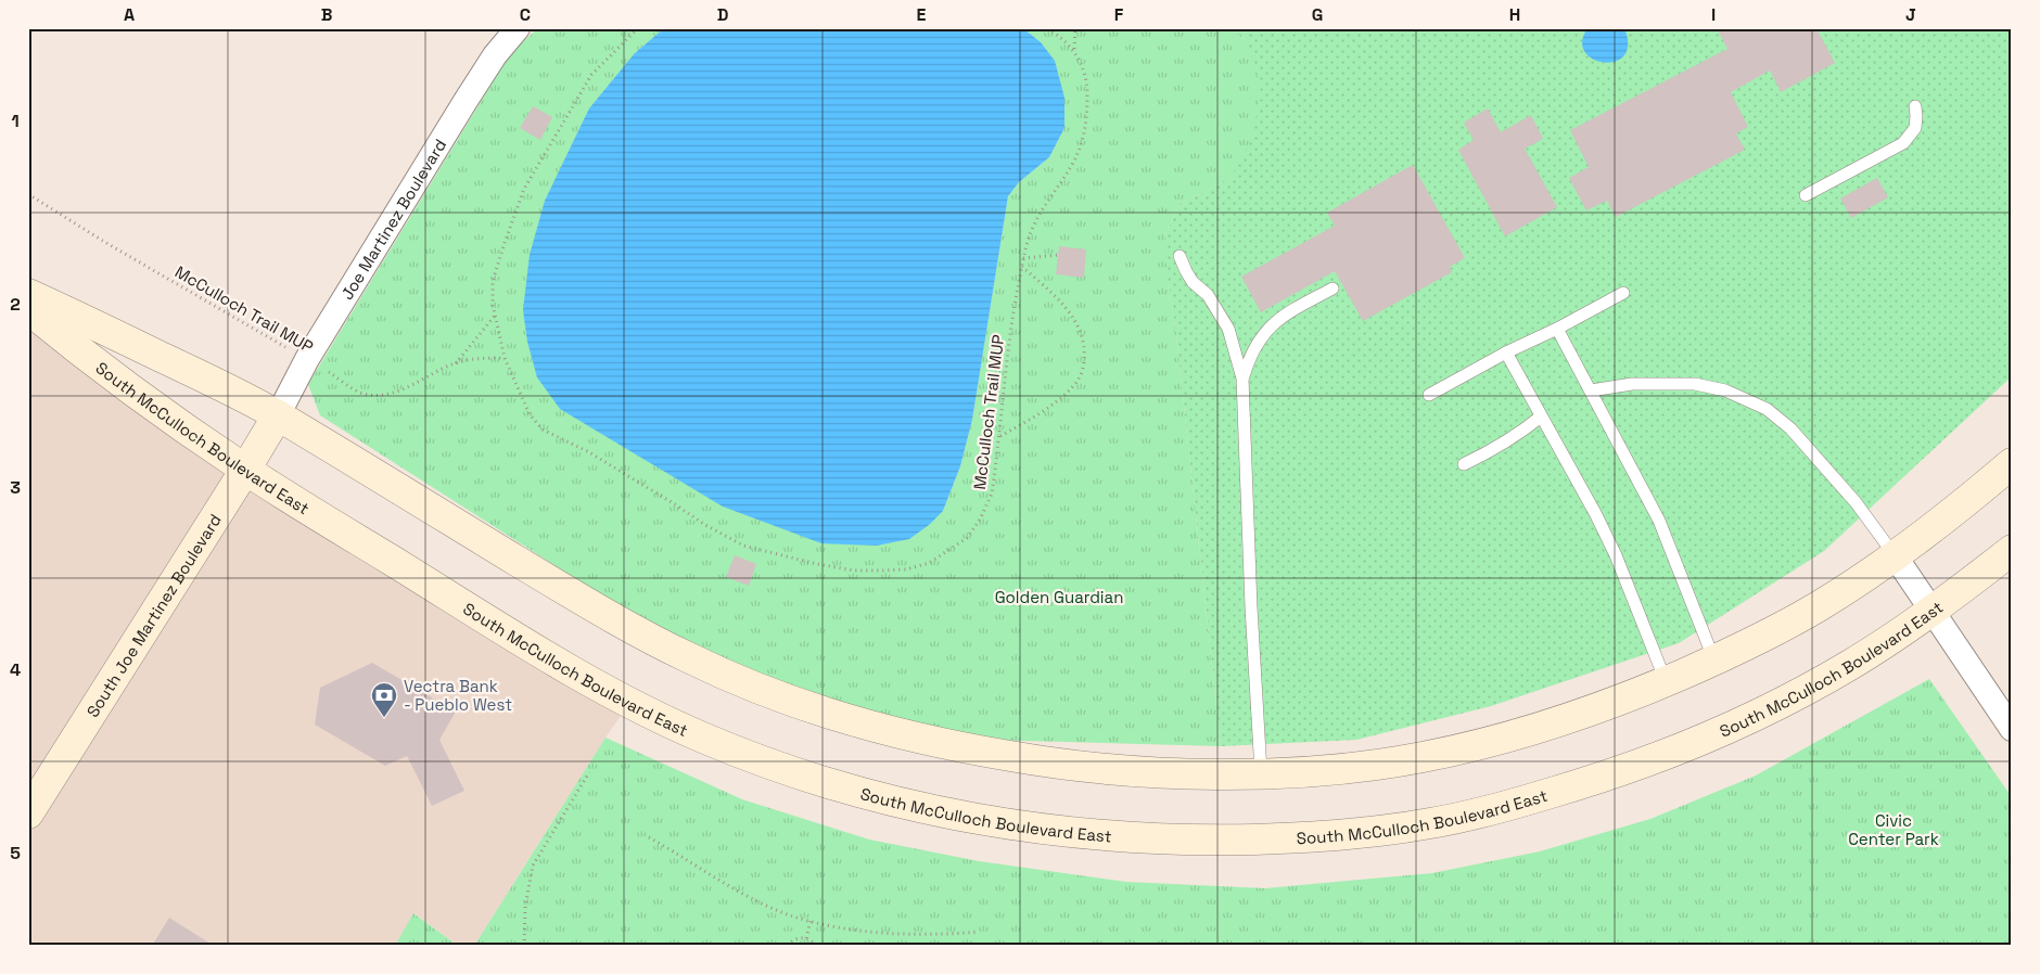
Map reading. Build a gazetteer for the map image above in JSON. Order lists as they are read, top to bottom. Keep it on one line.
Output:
{"streets":{"main road":["South McCulloch Boulevard East","South Joe Martinez Boulevard"],"street":["Joe Martinez Boulevard"],"path":["McCulloch Trail MUP"]},"crossings":[["Joe Martinez Boulevard","McCulloch Trail MUP"],["Joe Martinez Boulevard","South Joe Martinez Boulevard"],["South McCulloch Boulevard East","South Joe Martinez Boulevard"]],"parks":["Golden Guardian","Civic Center Park"],"places":{"bank":["Vectra Bank - Pueblo West"]},"grid":{"columns":["A","B","C","D","E","F","G","H","I","J"],"rows":["1","2","3","4","5"]}}
